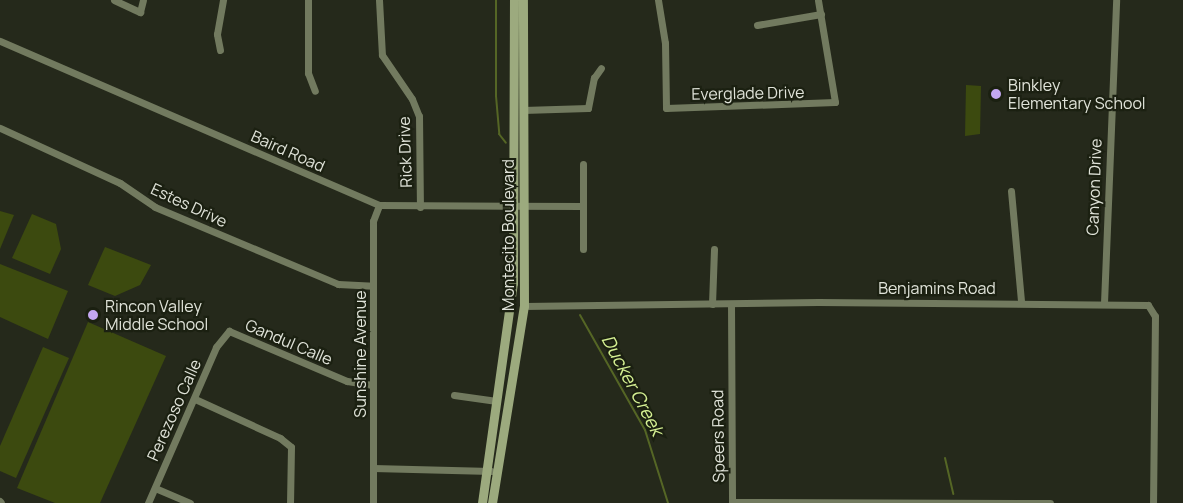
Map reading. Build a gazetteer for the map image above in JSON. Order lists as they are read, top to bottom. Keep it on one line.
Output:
{"streets":{"main road":["Montecito Boulevard"],"street":["Everglade Drive","Baird Road","Rick Drive","Canyon Drive","Estes Drive","Benjamins Road","Gandul Calle","Sunshine Avenue","Perezoso Calle","Speers Road"]},"crossings":[["Baird Road","Rick Drive"],["Baird Road","Montecito Boulevard"],["Baird Road","Sunshine Avenue"],["Canyon Drive","Benjamins Road"],["Estes Drive","Sunshine Avenue"],["Montecito Boulevard","Benjamins Road"],["Benjamins Road","Speers Road"],["Gandul Calle","Sunshine Avenue"],["Gandul Calle","Perezoso Calle"]],"water":["Ducker Creek"],"places":["Binkley Elementary School","Rincon Valley Middle School"]}
